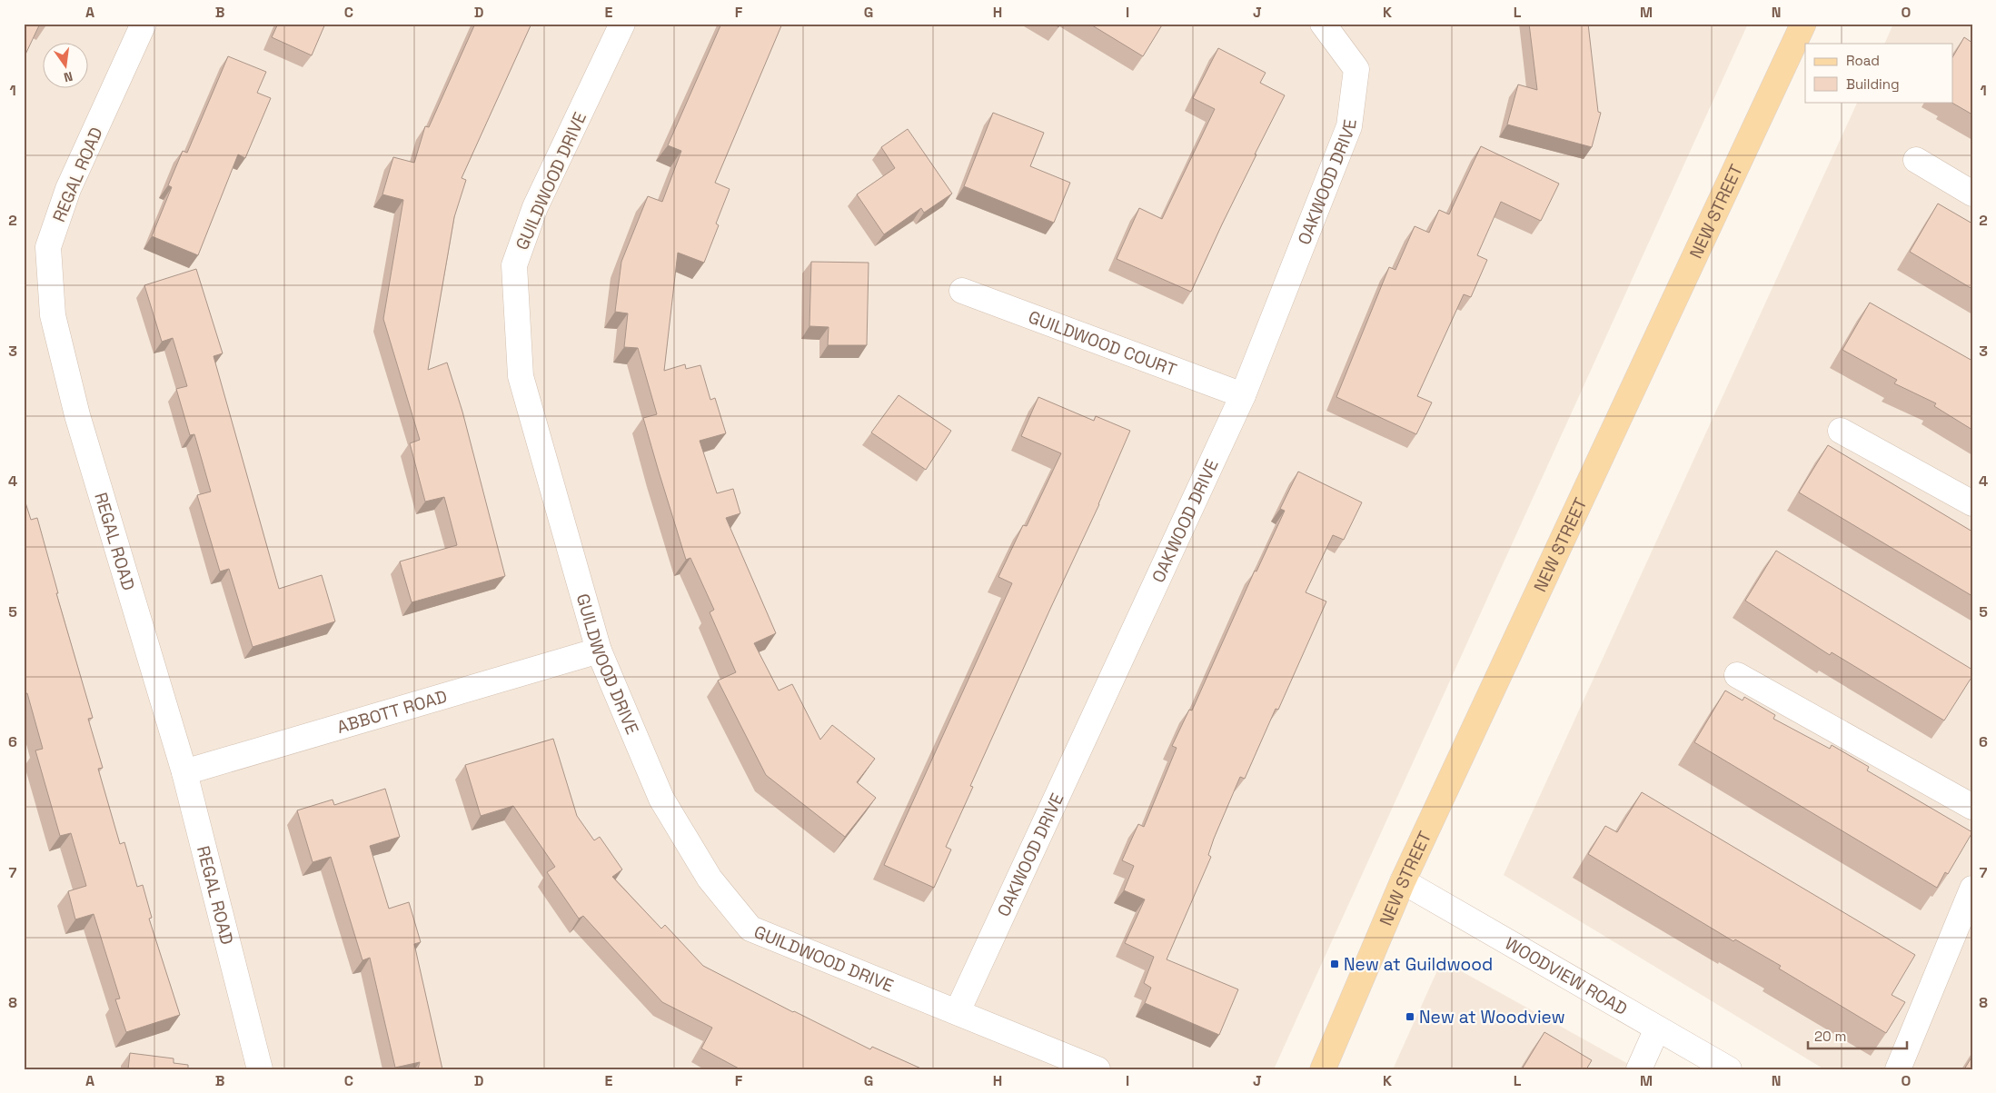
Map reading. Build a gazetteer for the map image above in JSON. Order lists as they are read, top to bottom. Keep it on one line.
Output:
{"streets":{"main road":["NEW STREET"],"street":["REGAL ROAD","GUILDWOOD DRIVE","OAKWOOD DRIVE","GUILDWOOD COURT","ABBOTT ROAD","WOODVIEW ROAD"]},"crossings":[["REGAL ROAD","ABBOTT ROAD"],["GUILDWOOD DRIVE","OAKWOOD DRIVE"],["GUILDWOOD DRIVE","ABBOTT ROAD"],["OAKWOOD DRIVE","GUILDWOOD COURT"],["NEW STREET","WOODVIEW ROAD"]],"places":{"transit":["New at Guildwood","New at Woodview"]},"legend":["Road","Building"],"scale_bar":"20 m","north":"bottom","grid":{"columns":["A","B","C","D","E","F","G","H","I","J","K","L","M","N","O"],"rows":["1","2","3","4","5","6","7","8"]}}
